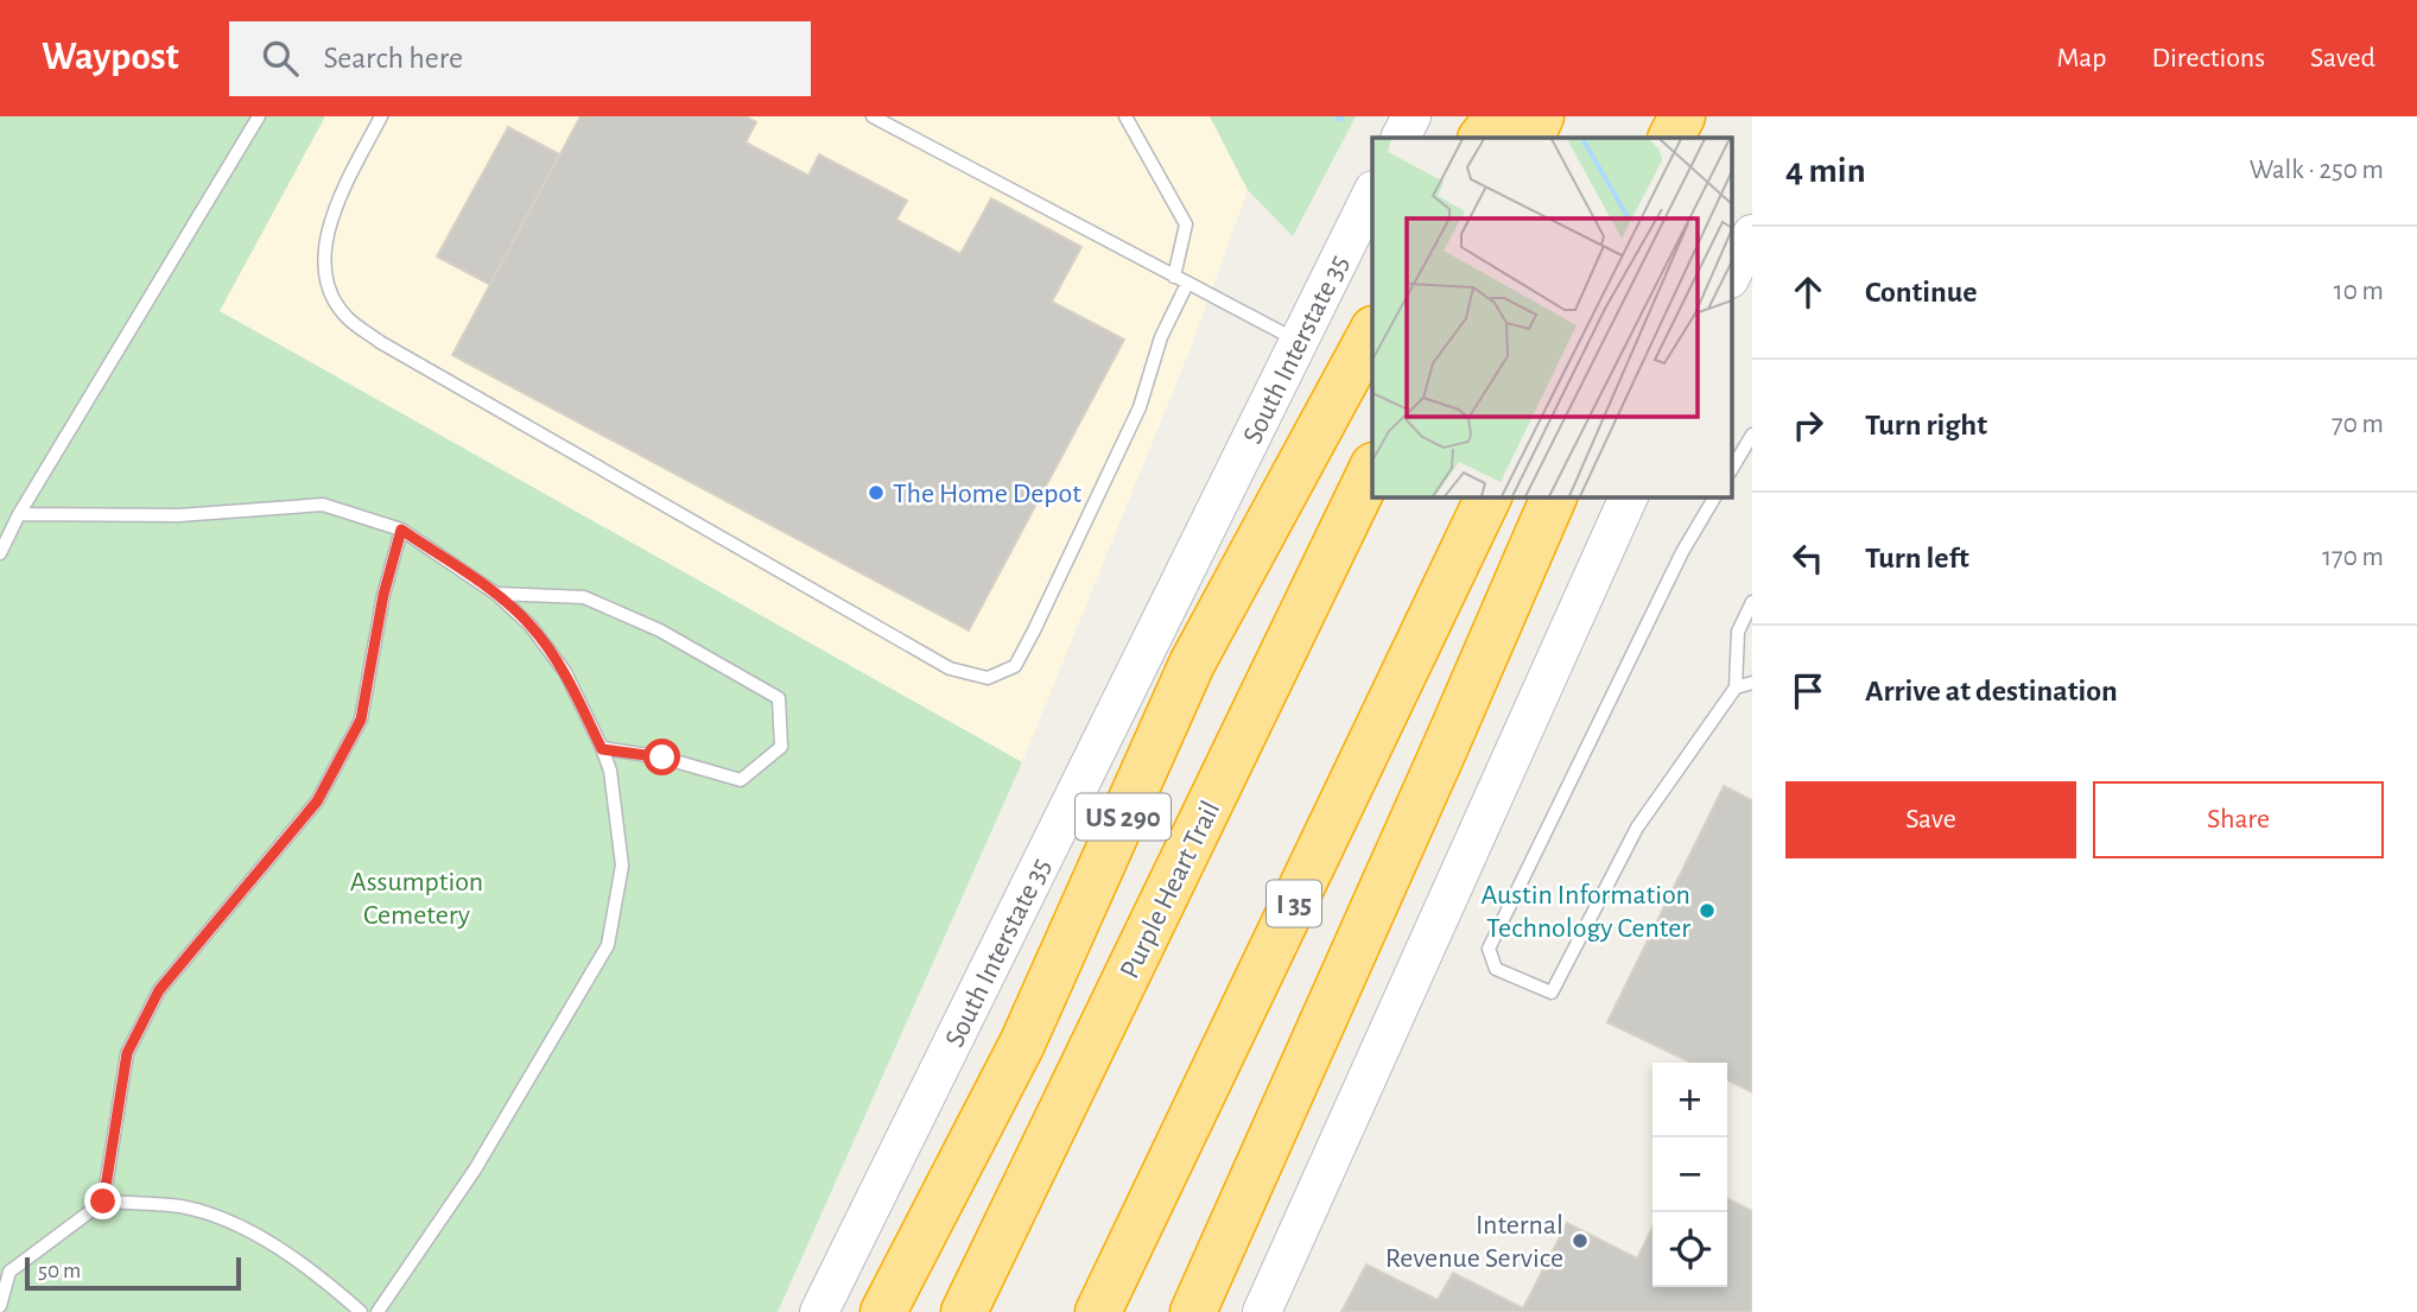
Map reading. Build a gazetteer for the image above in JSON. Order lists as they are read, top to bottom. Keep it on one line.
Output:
{"streets":{"highway":["US 290","Purple Heart Trail","I 35"],"main road":["South Interstate 35"]},"parks":["Assumption Cemetery"],"places":["The Home Depot","Austin Information Technology Center","Internal Revenue Service"],"scale_bar":"50 m","page":{"header":"Waypost","search":"Search here","nav":["Map","Directions","Saved"],"heading":["4 min","Walk · 250 m"],"list":[["Continue","10 m"],["Turn right","70 m"],["Turn left","170 m"],"Arrive at destination"],"buttons":["Save","Share"],"map_buttons":["+","−"],"scale":"50 m"}}
